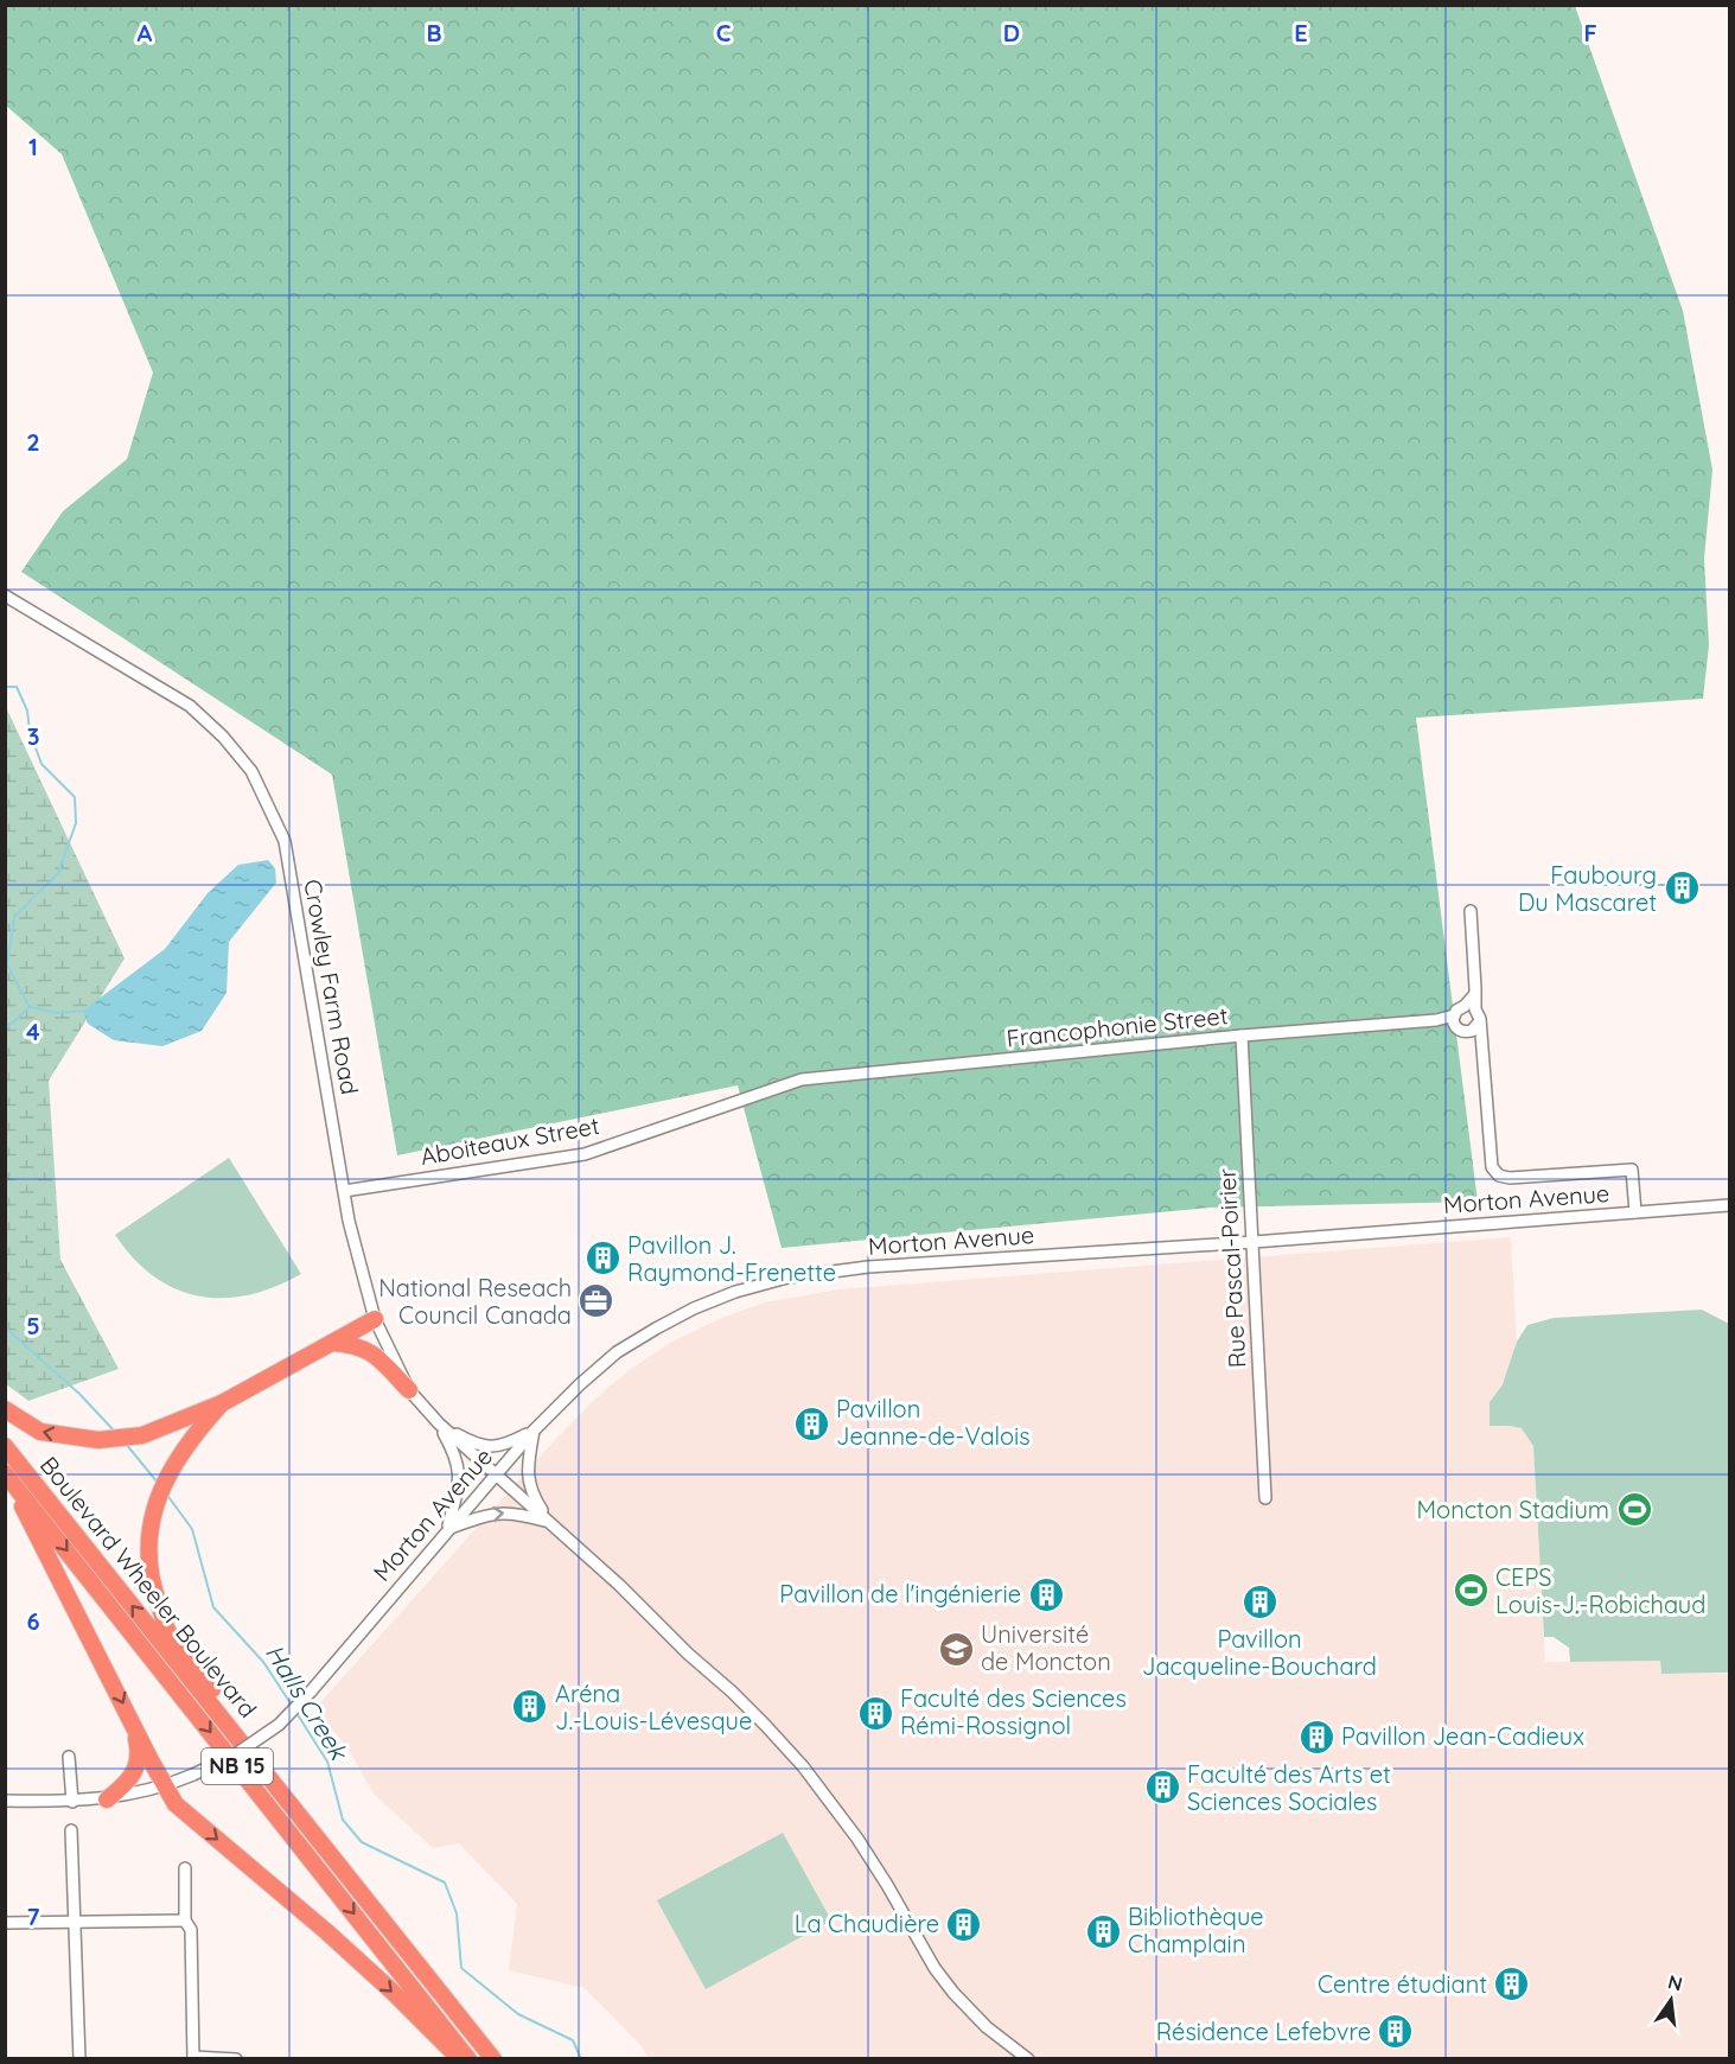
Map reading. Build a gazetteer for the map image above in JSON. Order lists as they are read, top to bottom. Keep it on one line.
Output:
{"streets":{"highway":["Boulevard Wheeler Boulevard","NB 15"],"street":["Crowley Farm Road","Francophonie Street","Aboiteaux Street","Morton Avenue","Rue Pascal-Poirier"]},"crossings":[["Crowley Farm Road","Aboiteaux Street"],["Crowley Farm Road","Morton Avenue"],["Francophonie Street","Aboiteaux Street"],["Francophonie Street","Rue Pascal-Poirier"],["Morton Avenue","Rue Pascal-Poirier"]],"water":["Halls Creek"],"places":{"building":["Faubourg Du Mascaret","Pavillon J. Raymond-Frenette","Pavillon Jeanne-de-Valois","Pavillon de l'ingénierie","Pavillon Jacqueline-Bouchard","Aréna J.-Louis-Lévesque","Faculté des Sciences Rémi-Rossignol","Pavillon Jean-Cadieux","Faculté des Arts et Sciences Sociales","La Chaudière","Bibliothèque Champlain","Centre étudiant","Résidence Lefebvre"],"office":["National Reseach Council Canada"],"sports":["Moncton Stadium","CEPS Louis-J.-Robichaud"],"school or university":["Université de Moncton"]},"north":"top","grid":{"columns":["A","B","C","D","E","F"],"rows":["1","2","3","4","5","6","7"]}}
